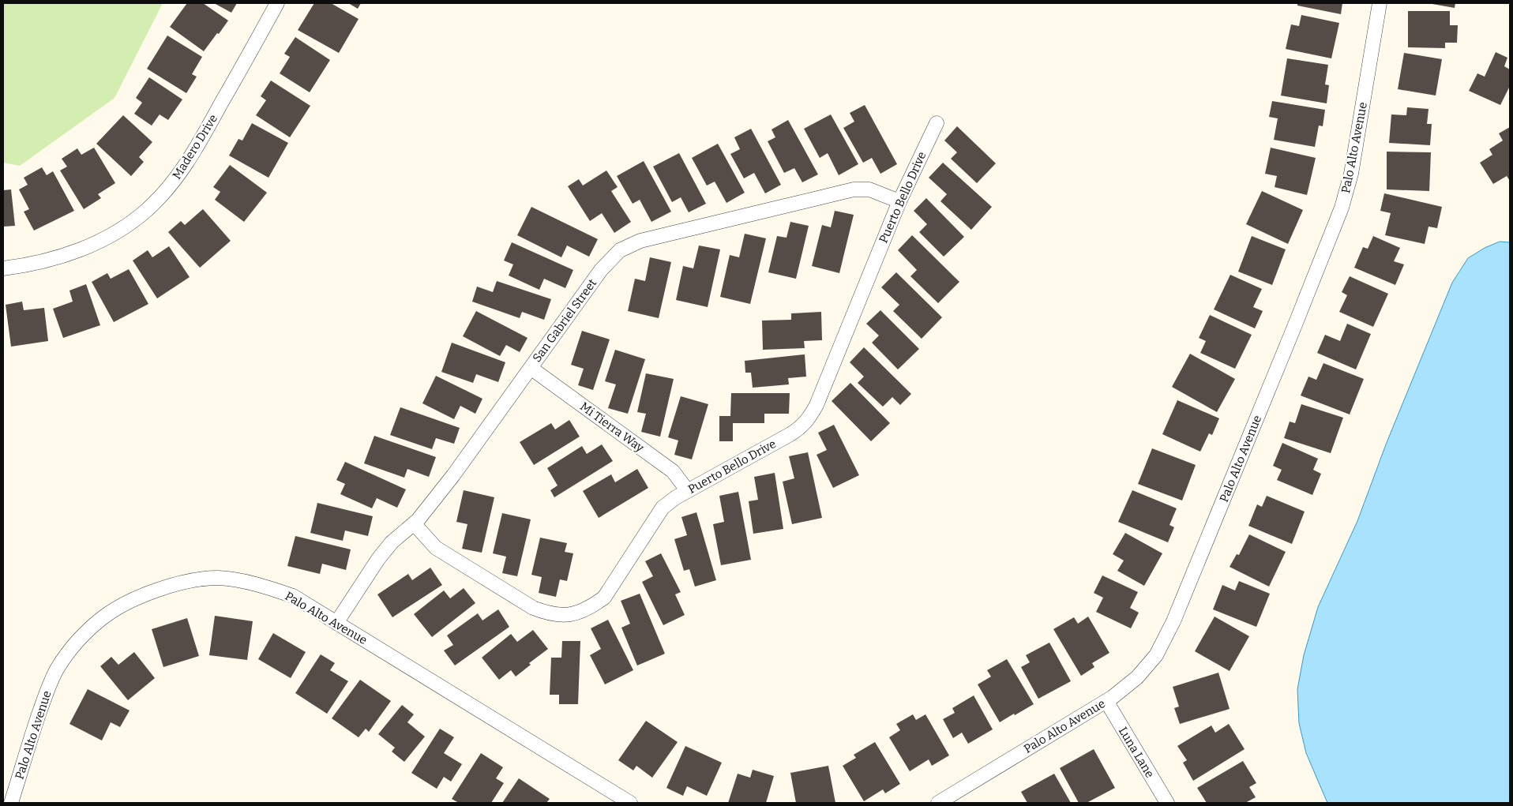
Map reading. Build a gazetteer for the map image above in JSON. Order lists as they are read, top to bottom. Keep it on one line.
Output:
{"streets":{"street":["Madero Drive","Palo Alto Avenue","Puerto Bello Drive","San Gabriel Street","Mi Tierra Way","Luna Lane"]},"crossings":[["Palo Alto Avenue","San Gabriel Street"],["Palo Alto Avenue","Luna Lane"],["Puerto Bello Drive","San Gabriel Street"],["Puerto Bello Drive","Mi Tierra Way"],["San Gabriel Street","Mi Tierra Way"]]}
